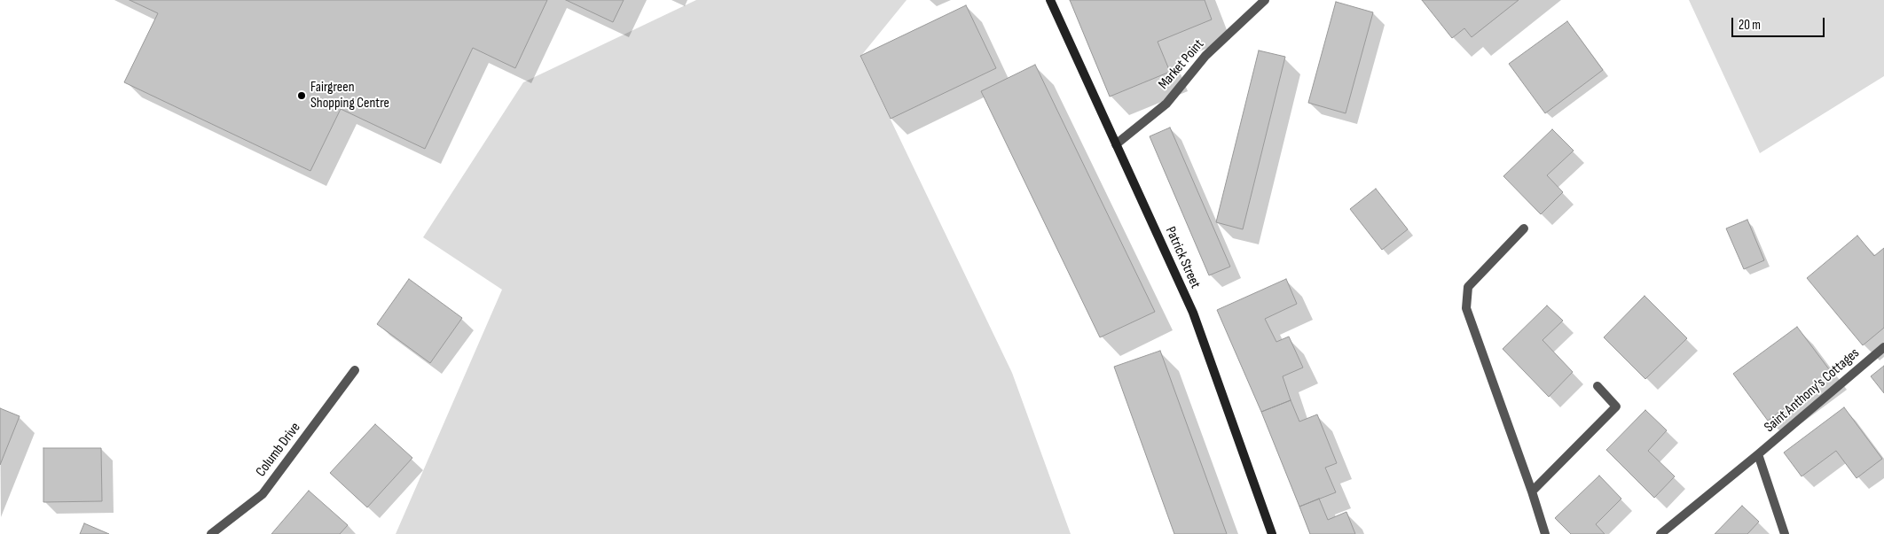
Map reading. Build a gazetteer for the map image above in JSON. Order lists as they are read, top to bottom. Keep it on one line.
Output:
{"streets":{"main road":["Patrick Street"],"street":["Market Point","Saint Anthony's Cottages","Columb Drive"]},"crossings":[["Market Point","Patrick Street"]],"places":["Fairgreen Shopping Centre"],"scale_bar":"20 m"}
